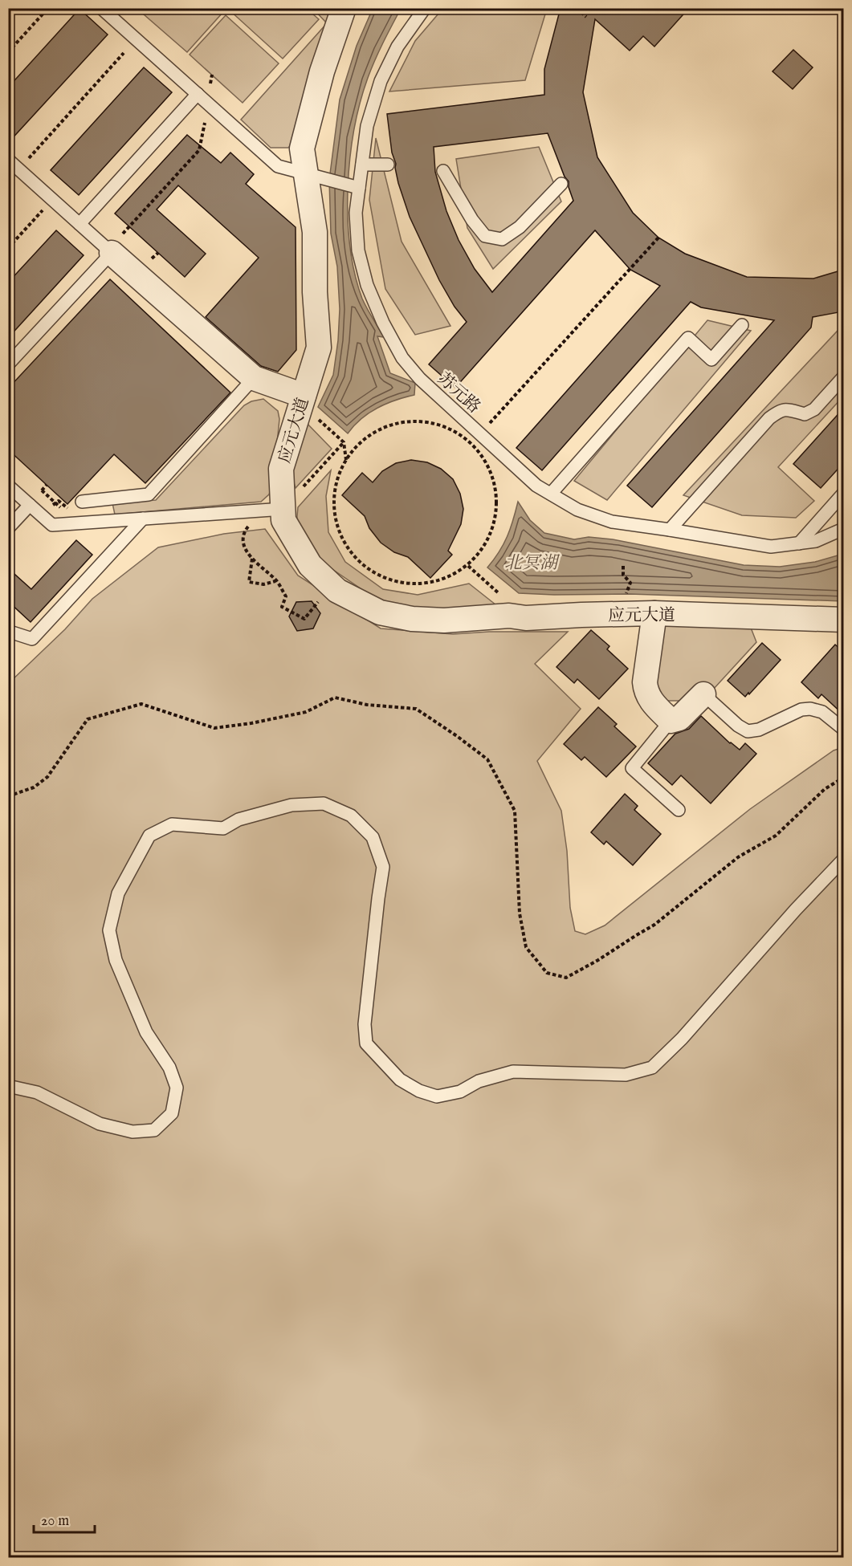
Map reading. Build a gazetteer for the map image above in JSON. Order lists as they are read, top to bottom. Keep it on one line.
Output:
{"streets":{"street":["应元大道"],"lane":["苏元路"]},"water":["北冥湖"],"scale_bar":"20 m"}
